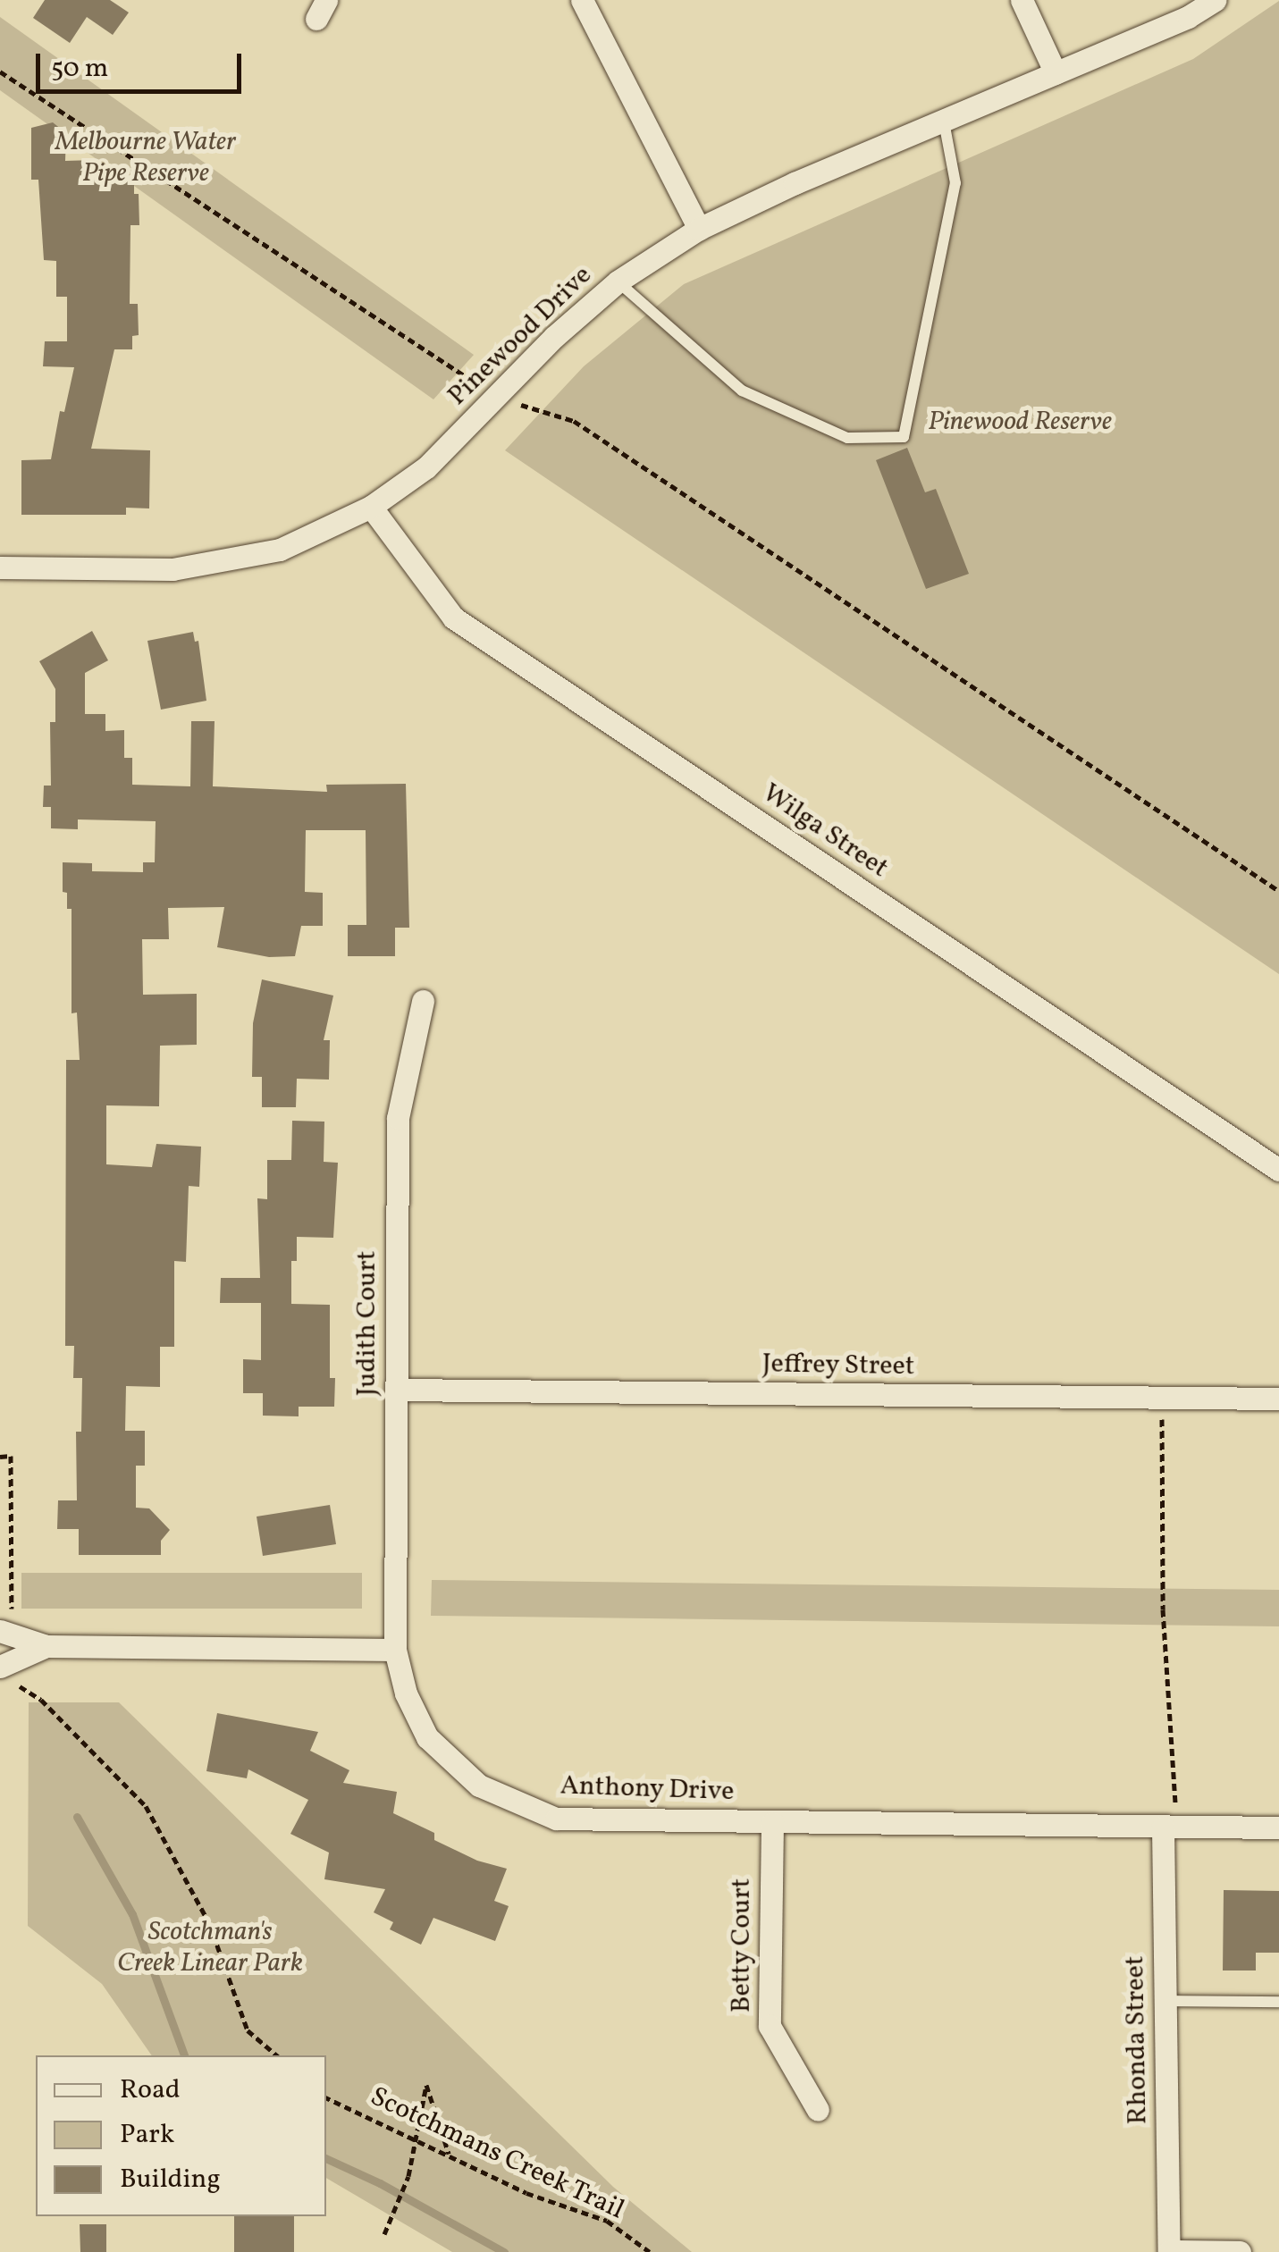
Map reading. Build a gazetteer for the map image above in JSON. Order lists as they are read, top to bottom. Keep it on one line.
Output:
{"streets":{"street":["Pinewood Drive","Wilga Street","Judith Court","Jeffrey Street","Anthony Drive","Betty Court","Rhonda Street"],"path":["Scotchmans Creek Trail"]},"crossings":[["Pinewood Drive","Wilga Street"],["Judith Court","Jeffrey Street"],["Judith Court","Anthony Drive"],["Anthony Drive","Betty Court"],["Anthony Drive","Rhonda Street"]],"parks":["Melbourne Water Pipe Reserve","Pinewood Reserve","Scotchman's Creek Linear Park"],"legend":["Road","Park","Building"],"scale_bar":"50 m"}
